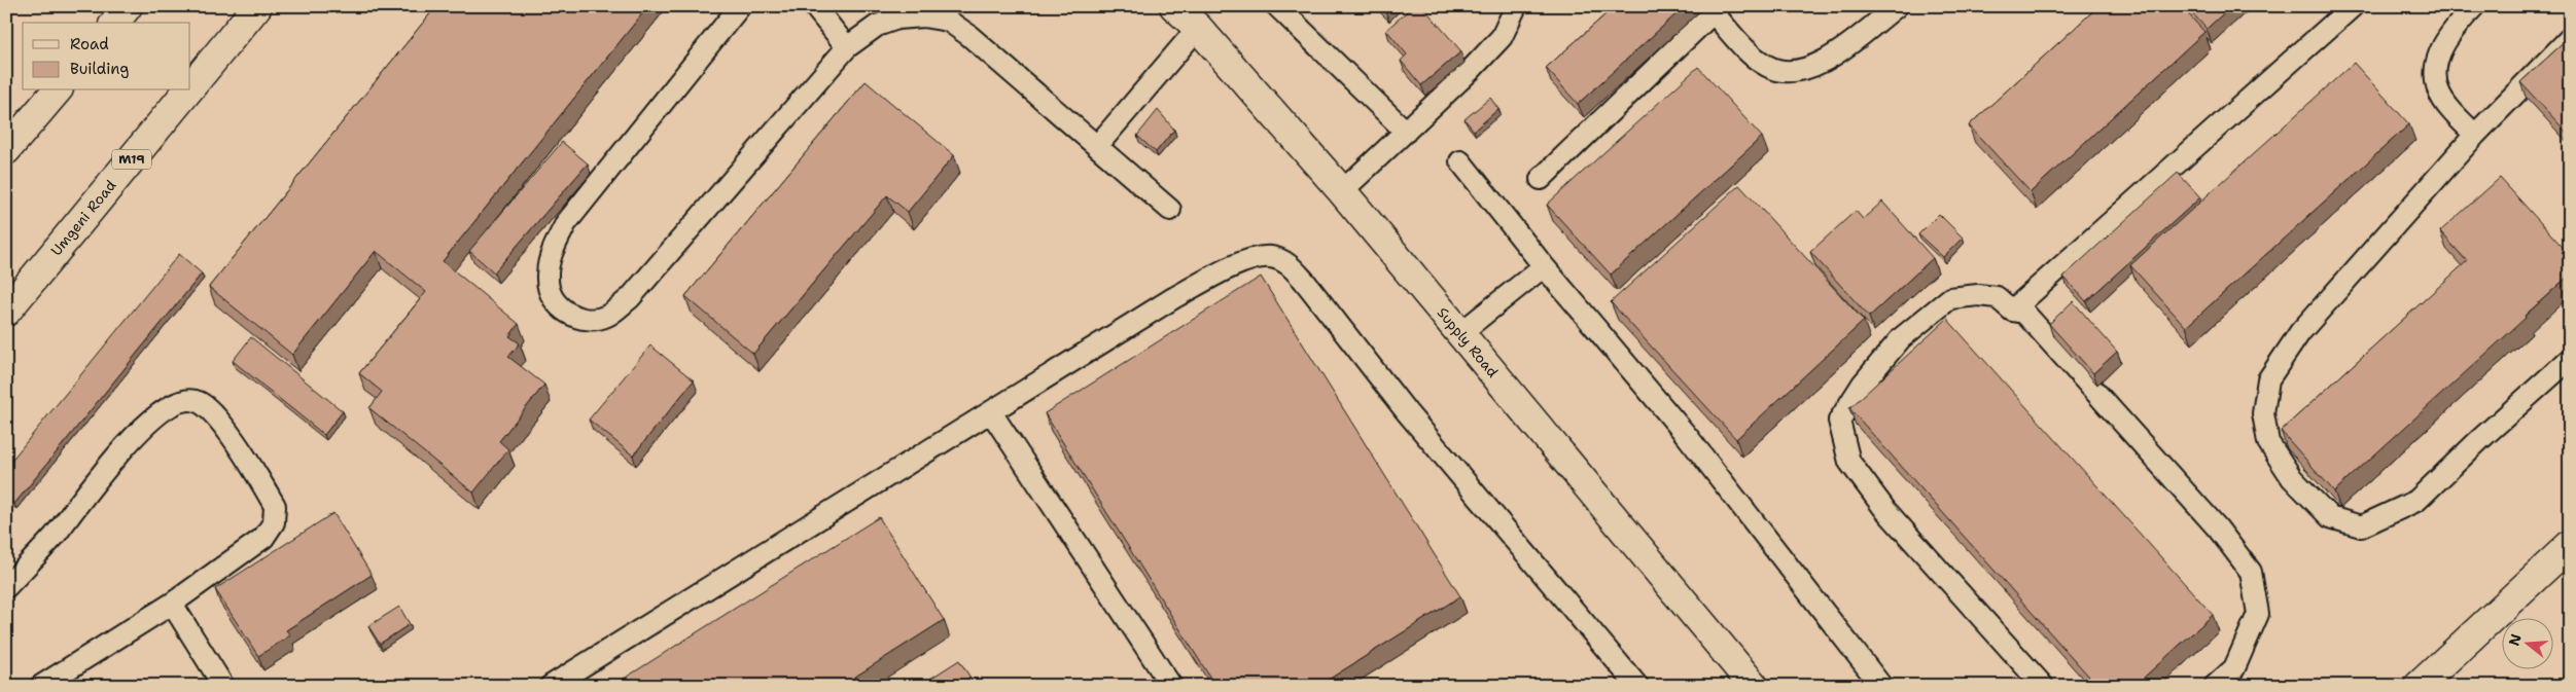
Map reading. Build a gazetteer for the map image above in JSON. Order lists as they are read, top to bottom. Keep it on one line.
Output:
{"streets":{"main road":["M19","Umgeni Road","Supply Road"]},"legend":["Road","Building"],"north":"left"}
